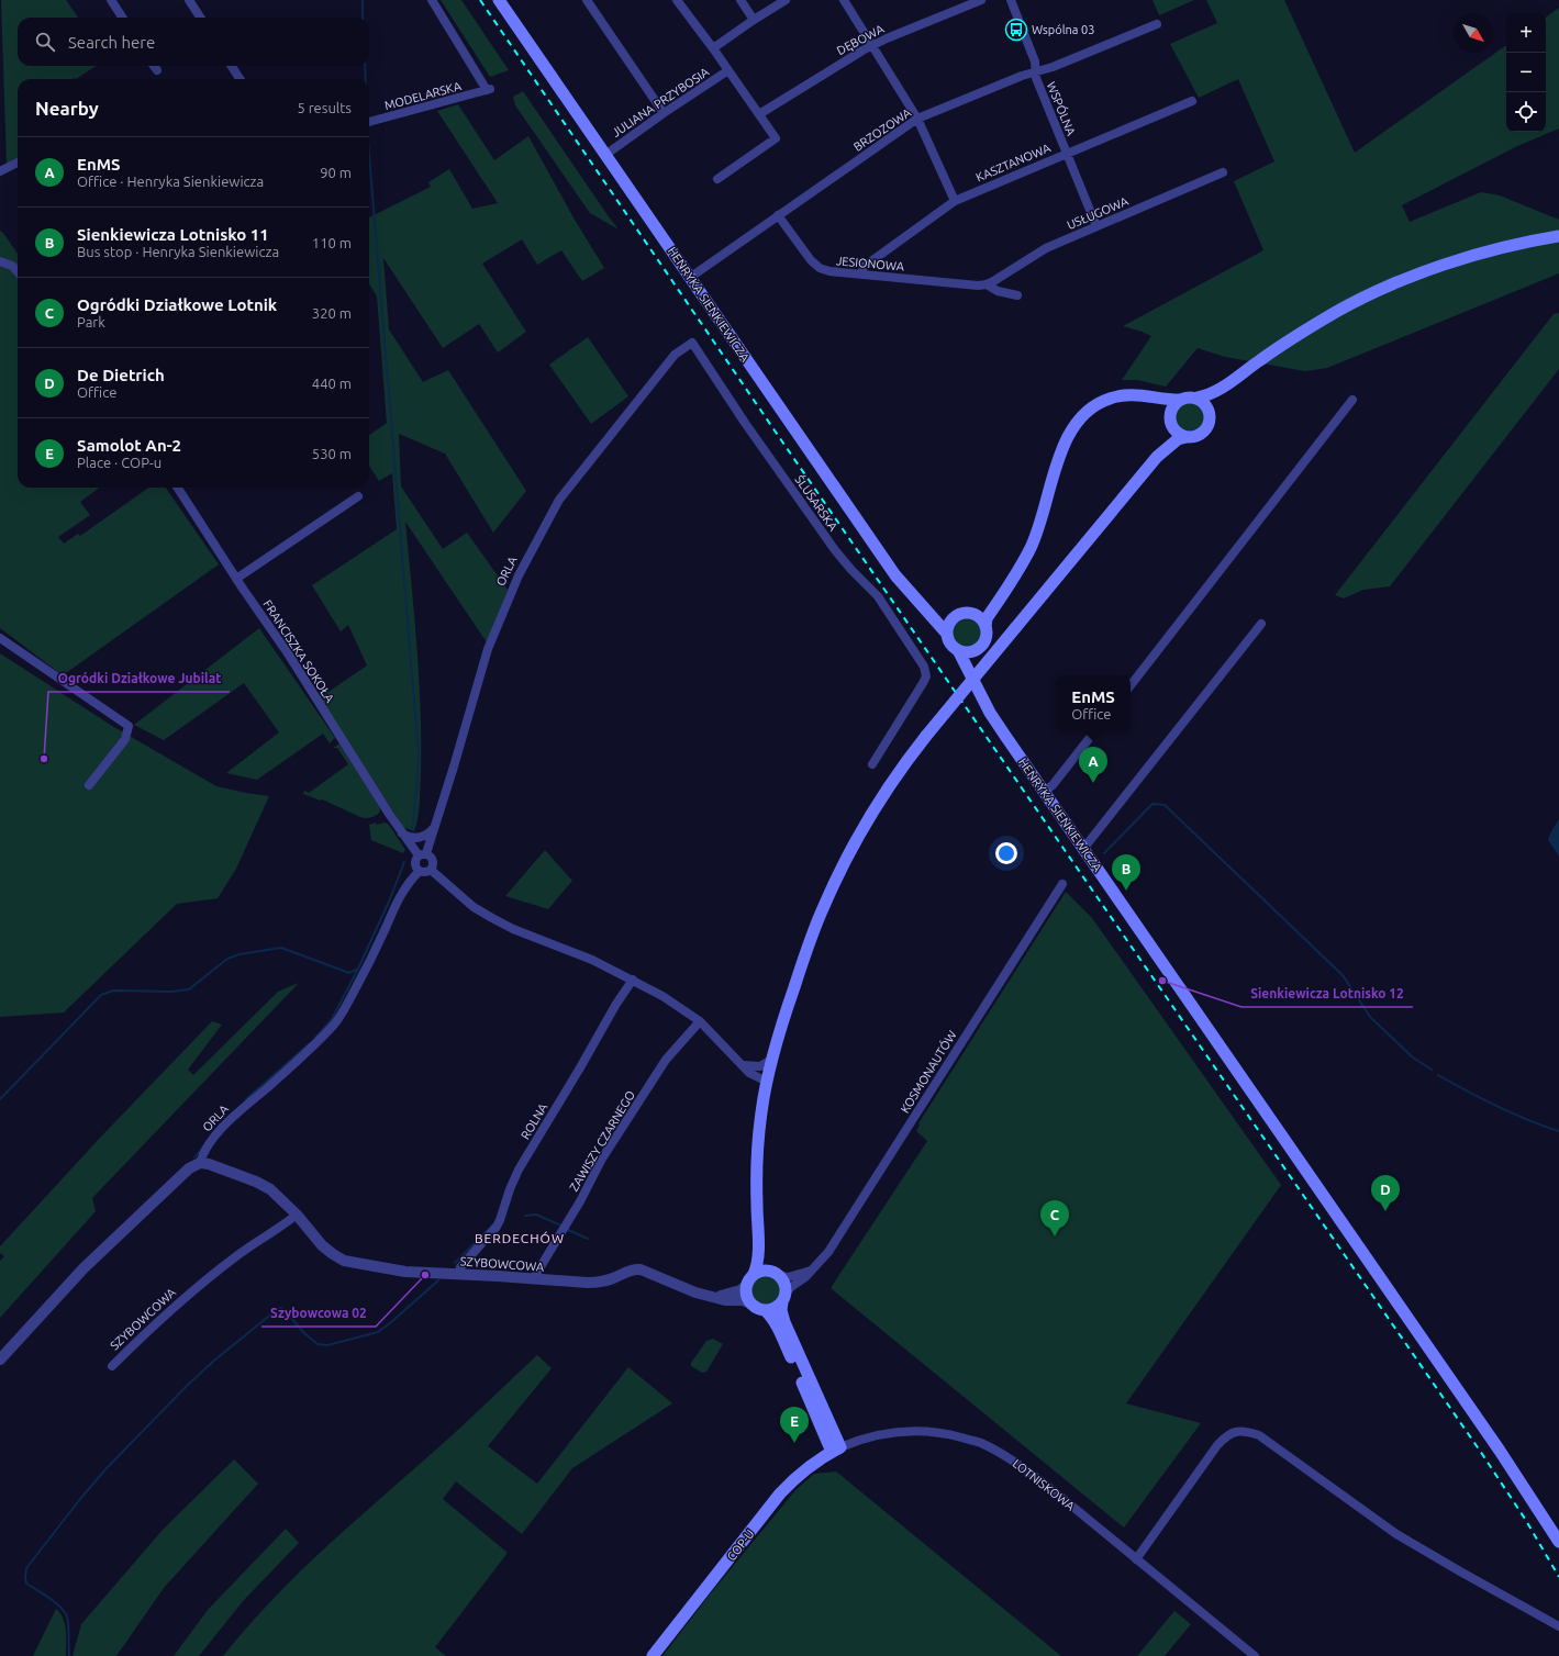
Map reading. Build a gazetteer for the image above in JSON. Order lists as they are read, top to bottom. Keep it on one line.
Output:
{"streets":{"main road":["HENRYKA SIENKIEWICZA","COP-U"],"street":["DĘBOWA","MODELARSKA","JULIANA PRZYBOSIA","WSPÓLNA","BRZOZOWA","KASZTANOWA","USŁUGOWA","JESIONOWA","ŚLUSARSKA","ORLA","FRANCISZKA SOKOŁA","KOSMONAUTÓW","ROLNA","ZAWISZY CZARNEGO","SZYBOWCOWA","LOTNISKOWA"]},"crossings":[["JULIANA PRZYBOSIA","HENRYKA SIENKIEWICZA"],["WSPÓLNA","BRZOZOWA"],["WSPÓLNA","KASZTANOWA"],["WSPÓLNA","USŁUGOWA"],["BRZOZOWA","JESIONOWA"],["BRZOZOWA","HENRYKA SIENKIEWICZA"],["KASZTANOWA","JESIONOWA"],["USŁUGOWA","JESIONOWA"],["ŚLUSARSKA","ORLA"],["ORLA","FRANCISZKA SOKOŁA"],["ORLA","SZYBOWCOWA"],["KOSMONAUTÓW","SZYBOWCOWA"],["ROLNA","SZYBOWCOWA"],["ZAWISZY CZARNEGO","SZYBOWCOWA"],["LOTNISKOWA","COP-U"]],"districts":["BERDECHÓW"],"places":{"bus stop":["Wspólna 03"],"other":["Ogródki Działkowe Jubilat","Sienkiewicza Lotnisko 12","Szybowcowa 02"]},"north":"bottom right","page":{"map_buttons":["+","−"],"search":"Search here","heading":["Nearby","5 results"],"list":[{"mark":"A","name":"EnMS","note":"Office · Henryka Sienkiewicza","value":"90 m"},{"mark":"B","name":"Sienkiewicza Lotnisko 11","note":"Bus stop · Henryka Sienkiewicza","value":"110 m"},{"mark":"C","name":"Ogródki Działkowe Lotnik","note":"Park","value":"320 m"},{"mark":"D","name":"De Dietrich","note":"Office","value":"440 m"},{"mark":"E","name":"Samolot An-2","note":"Place · COP-u","value":"530 m"}],"popup":["EnMS","Office"],"pins":["A","B","D","C","E"]}}
